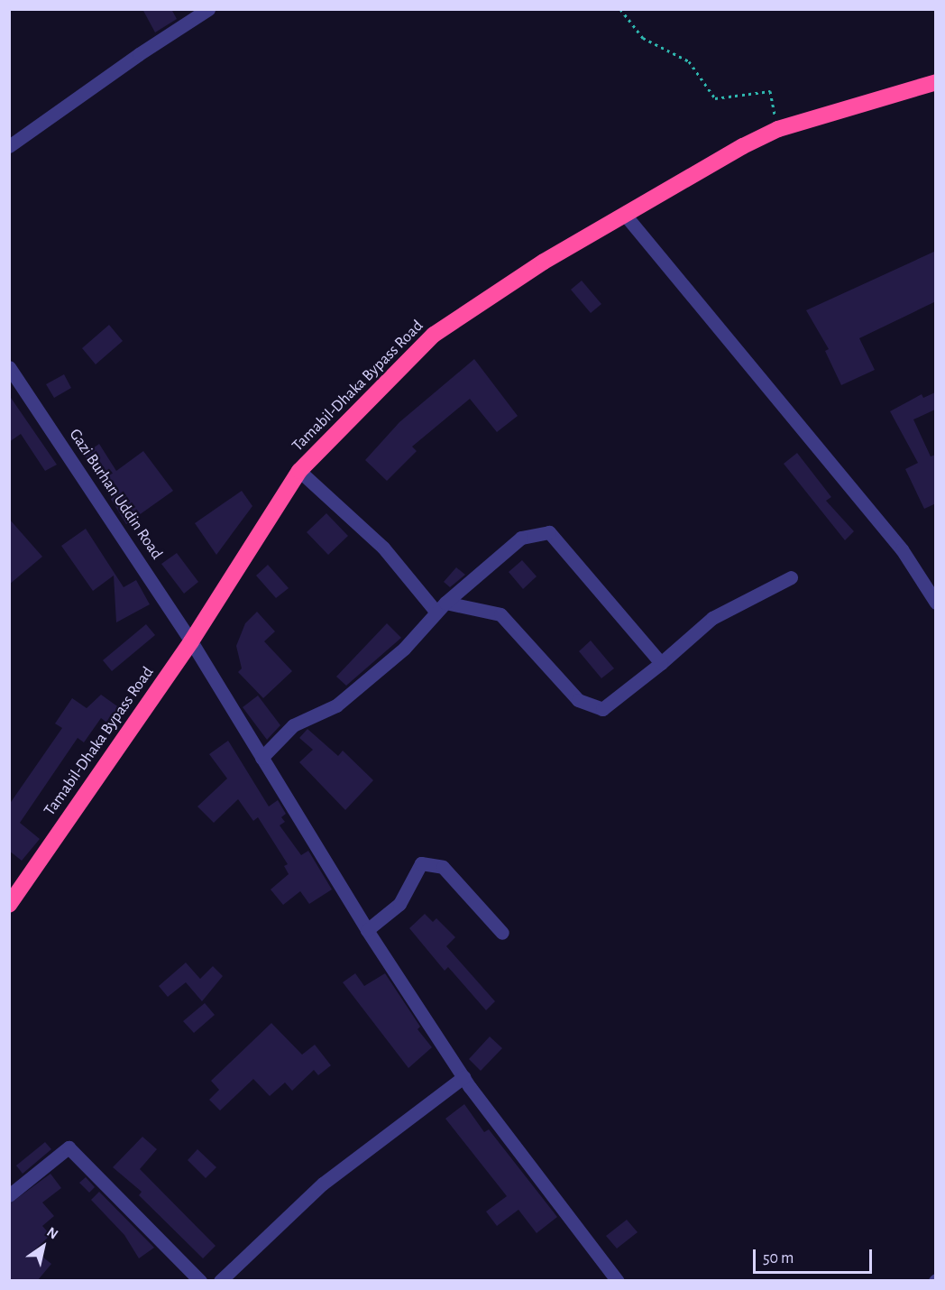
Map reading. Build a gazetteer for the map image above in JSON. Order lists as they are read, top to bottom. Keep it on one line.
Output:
{"streets":{"highway":["Tamabil-Dhaka Bypass Road"],"street":["Gazi Burhan Uddin Road"]},"crossings":[["Tamabil-Dhaka Bypass Road","Gazi Burhan Uddin Road"]],"scale_bar":"50 m","north":"top right"}
